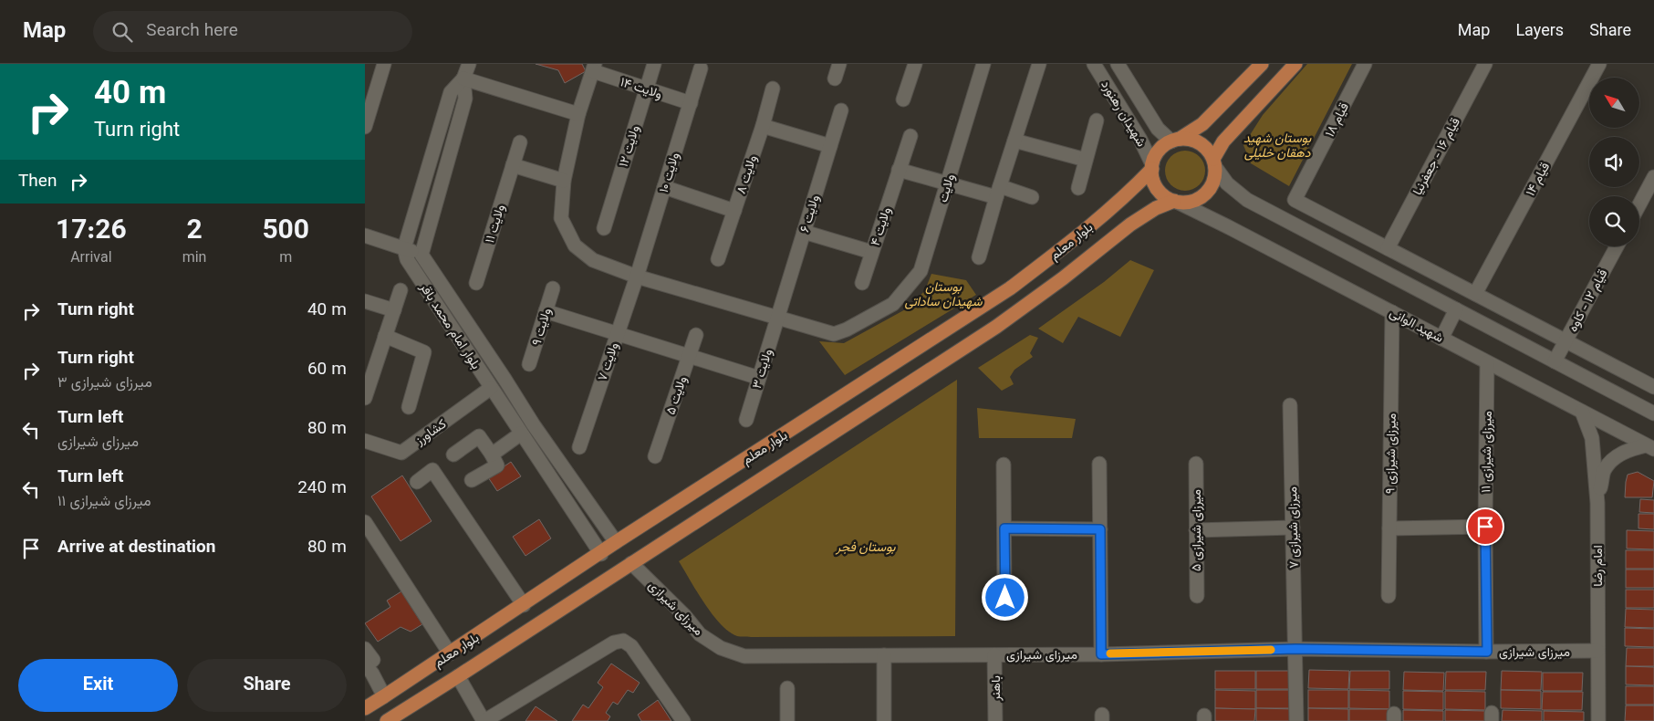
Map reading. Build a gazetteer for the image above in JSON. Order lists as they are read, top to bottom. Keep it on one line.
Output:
{"streets":{"main road":["بلوار معلم"],"street":["ولایت ۱۴","شهیدان رهنورد","قیام ۱۸","ولایت ۱۲","قیام ۱۶ - جعفرنیا","ولایت ۱۰","ولایت ۸","قیام ۱۴","ولایت","ولایت ۶","ولایت ۱۱","ولایت ۴","قیام ۱۲ - کاوه","شهید الوانی","بلوار امام محمد باقر","ولایت ۹","ولایت ۷","ولایت ۳","ولایت ۵","کشاورز","میرزای شیرازی ۱۱","میرزای شیرازی ۹","میرزای شیرازی ۷","میرزای شیرازی ۵","امام رضا","میرزای شیرازی","باهنر"]},"crossings":[["ولایت ۱۴","ولایت ۱۲"],["ولایت ۱۴","ولایت ۱۰"],["شهیدان رهنورد","بلوار معلم"],["شهیدان رهنورد","شهید الوانی"],["قیام ۱۸","قیام ۱۶ - جعفرنیا"],["ولایت ۱۰","ولایت ۷"],["ولایت","ولایت ۶"],["ولایت","ولایت ۳"],["ولایت ۶","ولایت ۳"],["بلوار معلم","شهید الوانی"],["بلوار معلم","بلوار امام محمد باقر"],["بلوار معلم","میرزای شیرازی"],["شهید الوانی","میرزای شیرازی ۱۱"],["شهید الوانی","میرزای شیرازی ۹"],["شهید الوانی","امام رضا"],["بلوار امام محمد باقر","کشاورز"],["میرزای شیرازی ۱۱","میرزای شیرازی"],["میرزای شیرازی ۷","میرزای شیرازی"],["امام رضا","میرزای شیرازی"],["میرزای شیرازی","باهنر"]],"parks":["بوستان شهید دهقان خلیلی","بوستان شهیدان ساداتی","بوستان فجر"],"north":"top left","page":{"header":"Map","search":"Search here","nav":["Map","Layers","Share"],"turn":["40 m","Turn right"],"then":"Then","eta":["17:26","Arrival","2","min","500","m"],"list":[{"name":"Turn right","value":"40 m"},{"name":"Turn right","note":"میرزای شیرازی ۳","value":"60 m"},{"name":"Turn left","note":"میرزای شیرازی","value":"80 m"},{"name":"Turn left","note":"میرزای شیرازی ۱۱","value":"240 m"},{"name":"Arrive at destination","value":"80 m"}],"buttons":["Exit","Share"]}}
